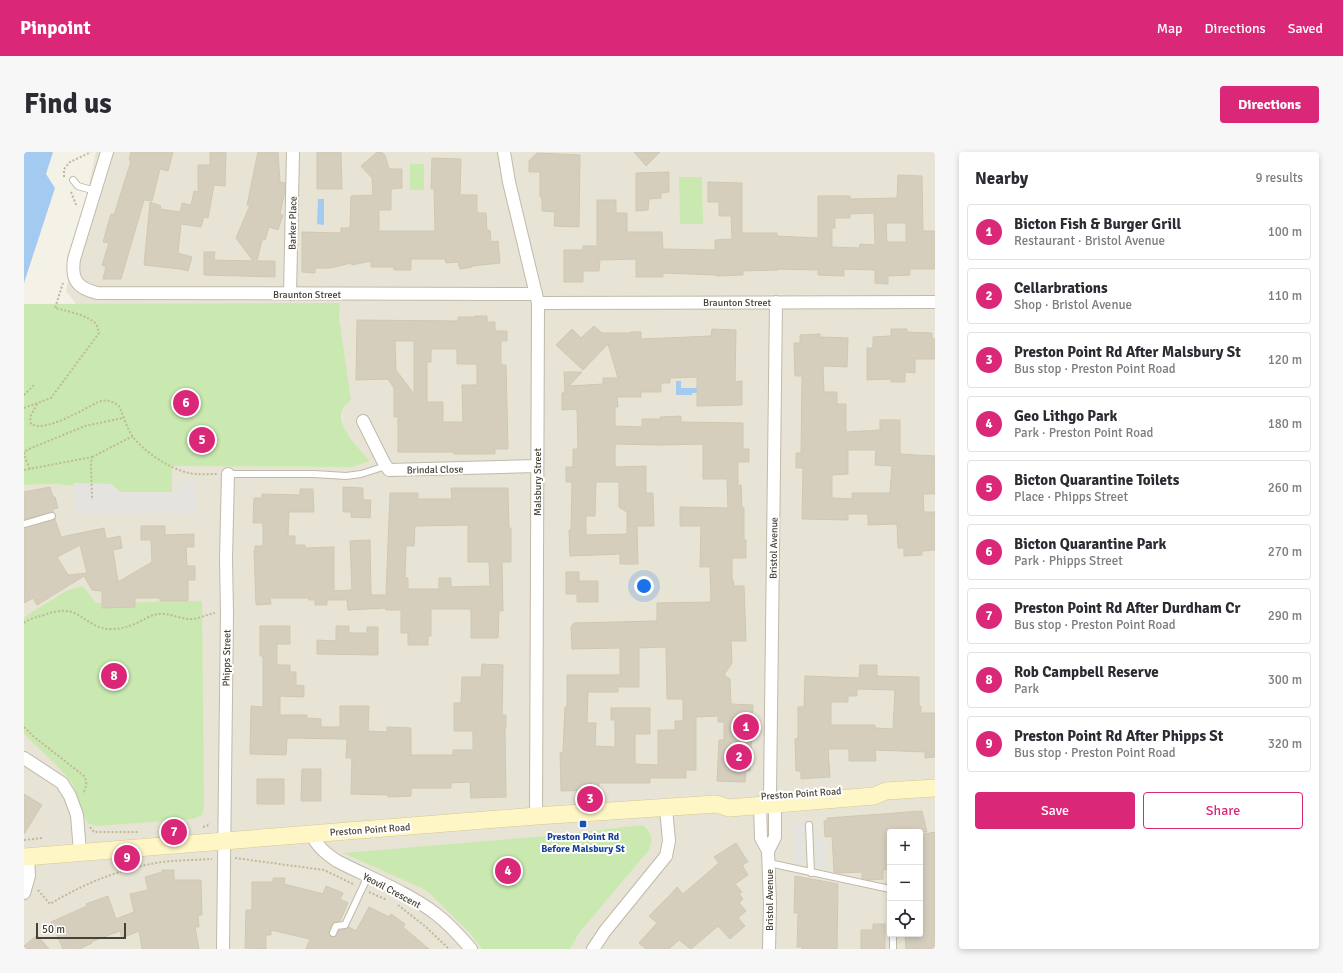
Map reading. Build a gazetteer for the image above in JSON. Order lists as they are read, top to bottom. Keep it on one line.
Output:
{"streets":{"main road":["Preston Point Road"],"street":["Barker Place","Braunton Street","Brindal Close","Malsbury Street","Bristol Avenue","Phipps Street","Yeovil Crescent"]},"crossings":[["Barker Place","Braunton Street"],["Braunton Street","Malsbury Street"],["Braunton Street","Bristol Avenue"],["Brindal Close","Malsbury Street"],["Malsbury Street","Preston Point Road"],["Bristol Avenue","Preston Point Road"],["Phipps Street","Preston Point Road"],["Preston Point Road","Yeovil Crescent"]],"places":{"transit":["Preston Point Rd Before Malsbury St"]},"scale_bar":"50 m","page":{"header":"Pinpoint","nav":["Map","Directions","Saved"],"buttons":["Directions",["Save","Share"]],"title":"Find us","heading":["Nearby","9 results"],"list":[{"mark":"1","name":"Bicton Fish & Burger Grill","note":"Restaurant · Bristol Avenue","value":"100 m"},{"mark":"2","name":"Cellarbrations","note":"Shop · Bristol Avenue","value":"110 m"},{"mark":"3","name":"Preston Point Rd After Malsbury St","note":"Bus stop · Preston Point Road","value":"120 m"},{"mark":"4","name":"Geo Lithgo Park","note":"Park · Preston Point Road","value":"180 m"},{"mark":"5","name":"Bicton Quarantine Toilets","note":"Place · Phipps Street","value":"260 m"},{"mark":"6","name":"Bicton Quarantine Park","note":"Park · Phipps Street","value":"270 m"},{"mark":"7","name":"Preston Point Rd After Durdham Cr","note":"Bus stop · Preston Point Road","value":"290 m"},{"mark":"8","name":"Rob Campbell Reserve","note":"Park","value":"300 m"},{"mark":"9","name":"Preston Point Rd After Phipps St","note":"Bus stop · Preston Point Road","value":"320 m"}],"pins":["6","5","8","1","2","3","7","9","4"],"map_buttons":["+","−"],"scale":"50 m"}}
